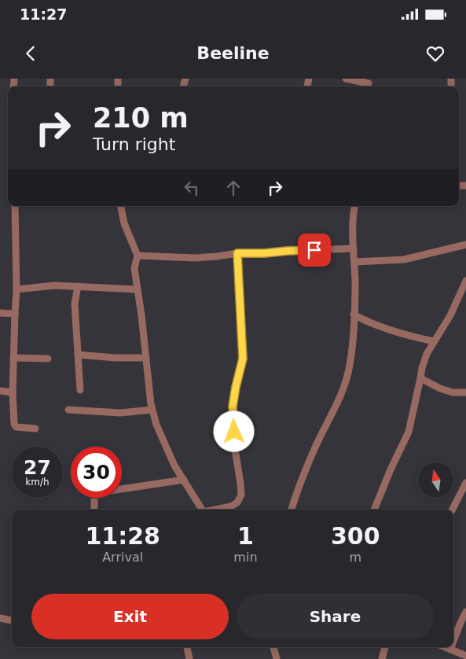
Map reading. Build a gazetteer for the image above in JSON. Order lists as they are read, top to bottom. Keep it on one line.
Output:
{"north":"top","page":{"status":"11:27","header":"Beeline","turn":["210 m","Turn right"],"speed":"27 km/h","limit":"30","eta":["11:28","Arrival","1","min","300","m"],"buttons":["Exit","Share"]}}
